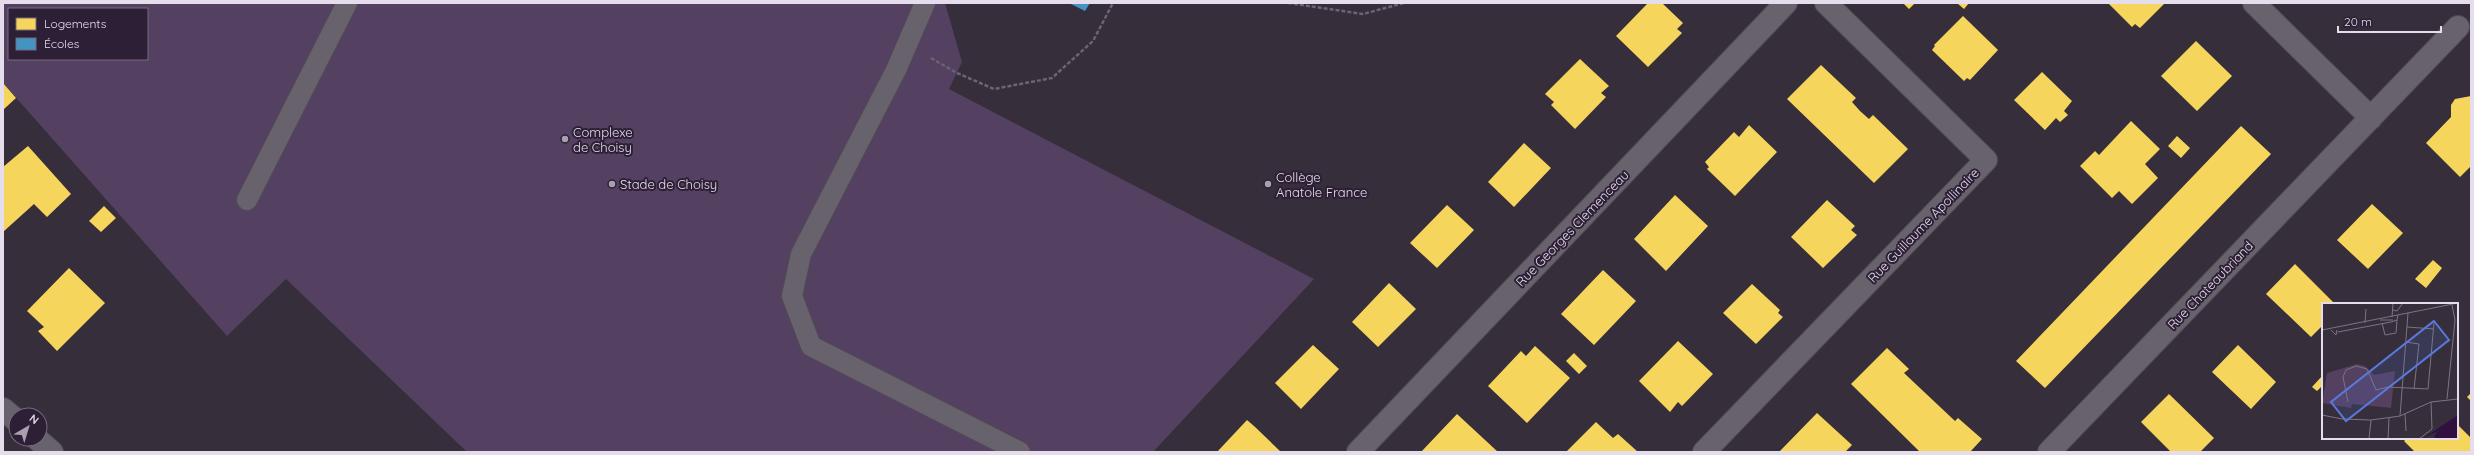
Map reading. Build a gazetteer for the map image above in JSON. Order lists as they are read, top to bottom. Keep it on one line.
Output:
{"streets":{"street":["Rue Guillaume Apollinaire","Rue Georges Clemenceau","Rue Chateaubriand"]},"places":["Complexe de Choisy","Stade de Choisy","Collège Anatole France"],"legend":["Logements","Écoles"],"scale_bar":"20 m","north":"top right"}
